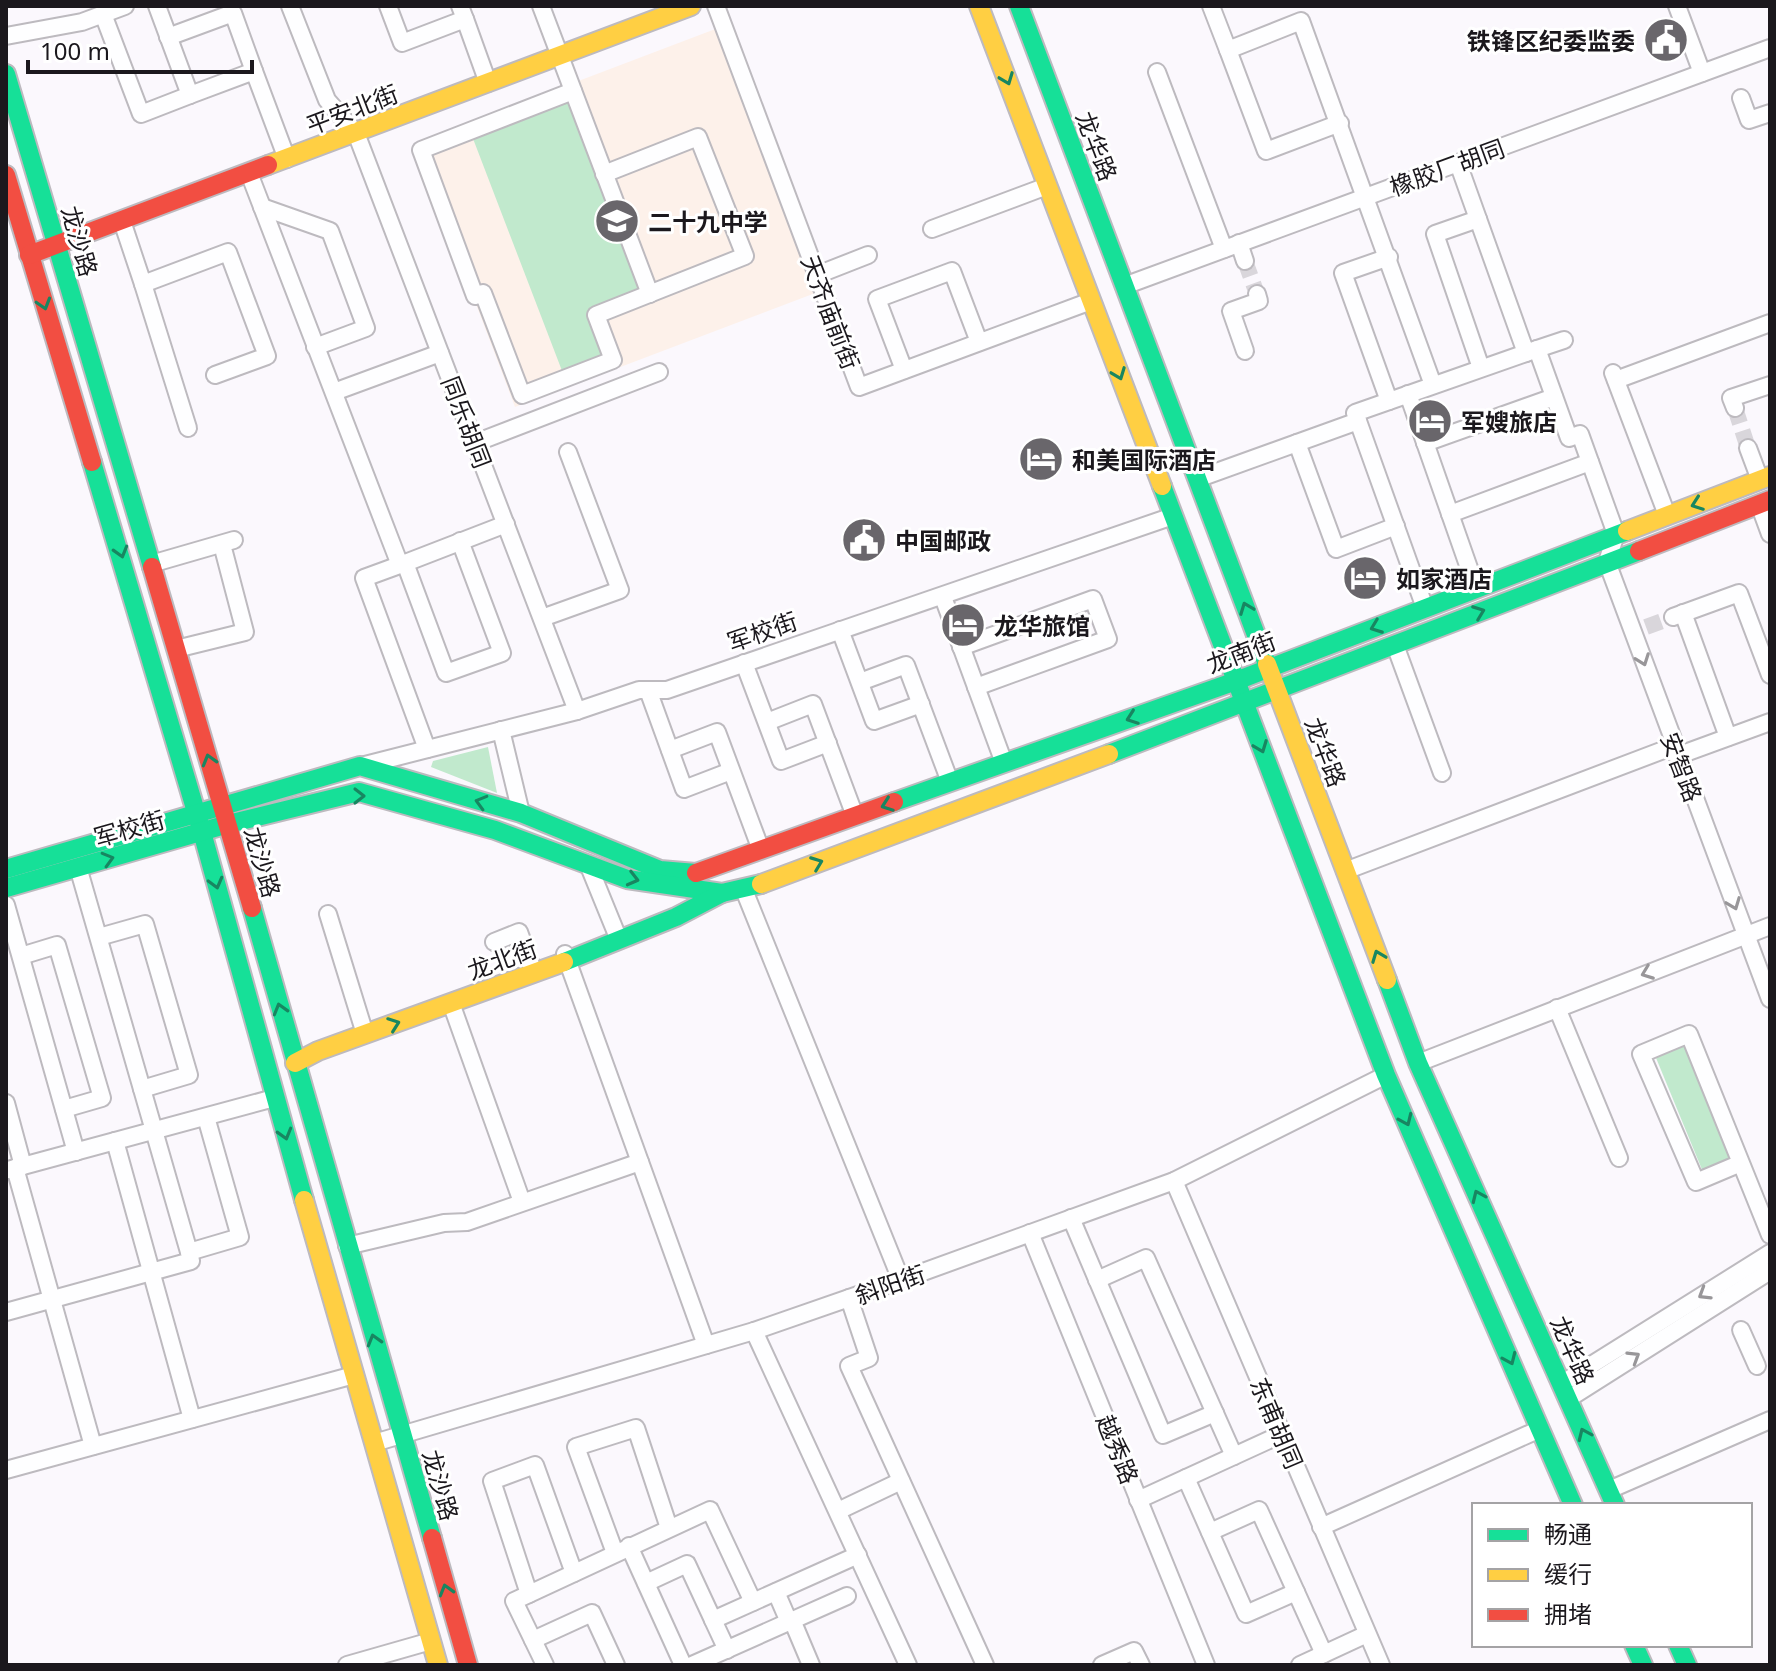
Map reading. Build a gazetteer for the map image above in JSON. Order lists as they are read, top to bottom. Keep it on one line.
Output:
{"streets":{"main road":["平安北街","龙华路","龙沙路","军校街","龙南街","龙北街"],"street":["橡胶厂胡同","天齐庙前街","同乐胡同","安智路","斜阳街","东甫胡同","越秀路"]},"crossings":[["平安北街","龙沙路"],["平安北街","同乐胡同"],["龙华路","橡胶厂胡同"],["龙华路","龙南街"],["龙沙路","军校街"],["龙沙路","龙北街"],["龙沙路","斜阳街"],["同乐胡同","军校街"],["军校街","龙南街"],["军校街","龙北街"],["龙南街","安智路"],["斜阳街","东甫胡同"],["斜阳街","越秀路"]],"one_way":["安智路"],"places":{"public building":["铁锋区纪委监委","中国邮政"],"school or university":["二十九中学"],"hotel":["军嫂旅店","和美国际酒店","如家酒店","龙华旅馆"]},"legend":["畅通","缓行","拥堵"],"scale_bar":"100 m"}
